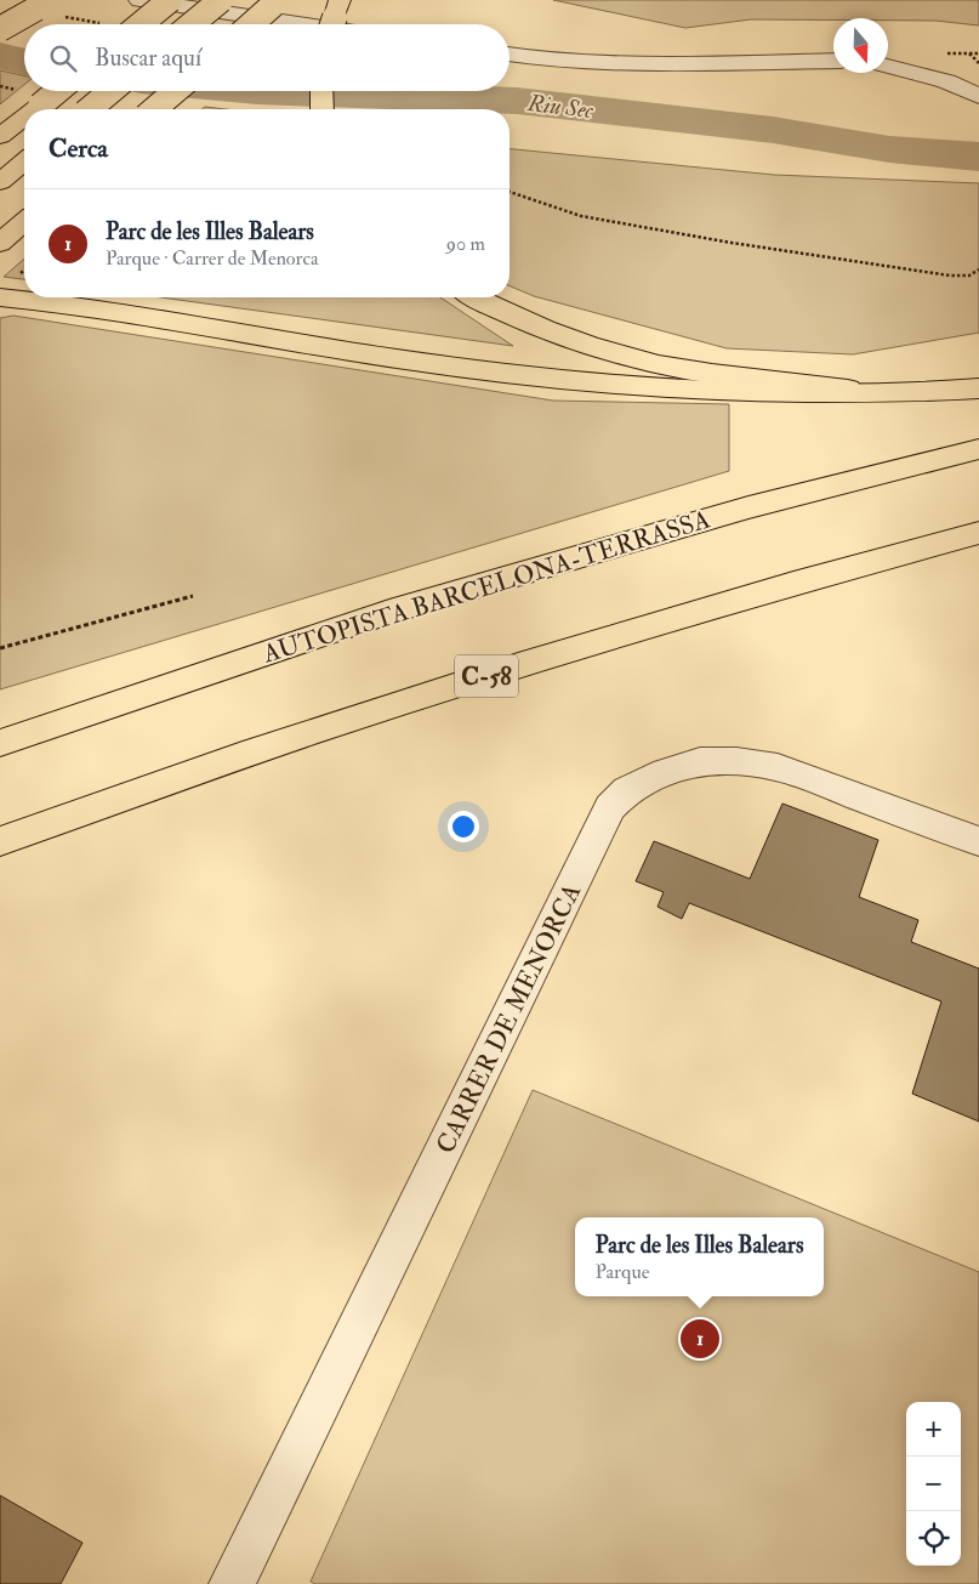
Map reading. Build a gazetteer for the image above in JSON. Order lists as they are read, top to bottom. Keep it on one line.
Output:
{"streets":{"highway":["AUTOPISTA BARCELONA-TERRASSA","C-58"],"street":["CARRER DE MENORCA"]},"water":["Riu Sec"],"north":"bottom","page":{"search":"Buscar aquí","heading":"Cerca","list":[{"mark":"1","name":"Parc de les Illes Balears","note":"Parque · Carrer de Menorca","value":"90 m"}],"popup":["Parc de les Illes Balears","Parque"],"pins":"1","map_buttons":["+","−"]}}
